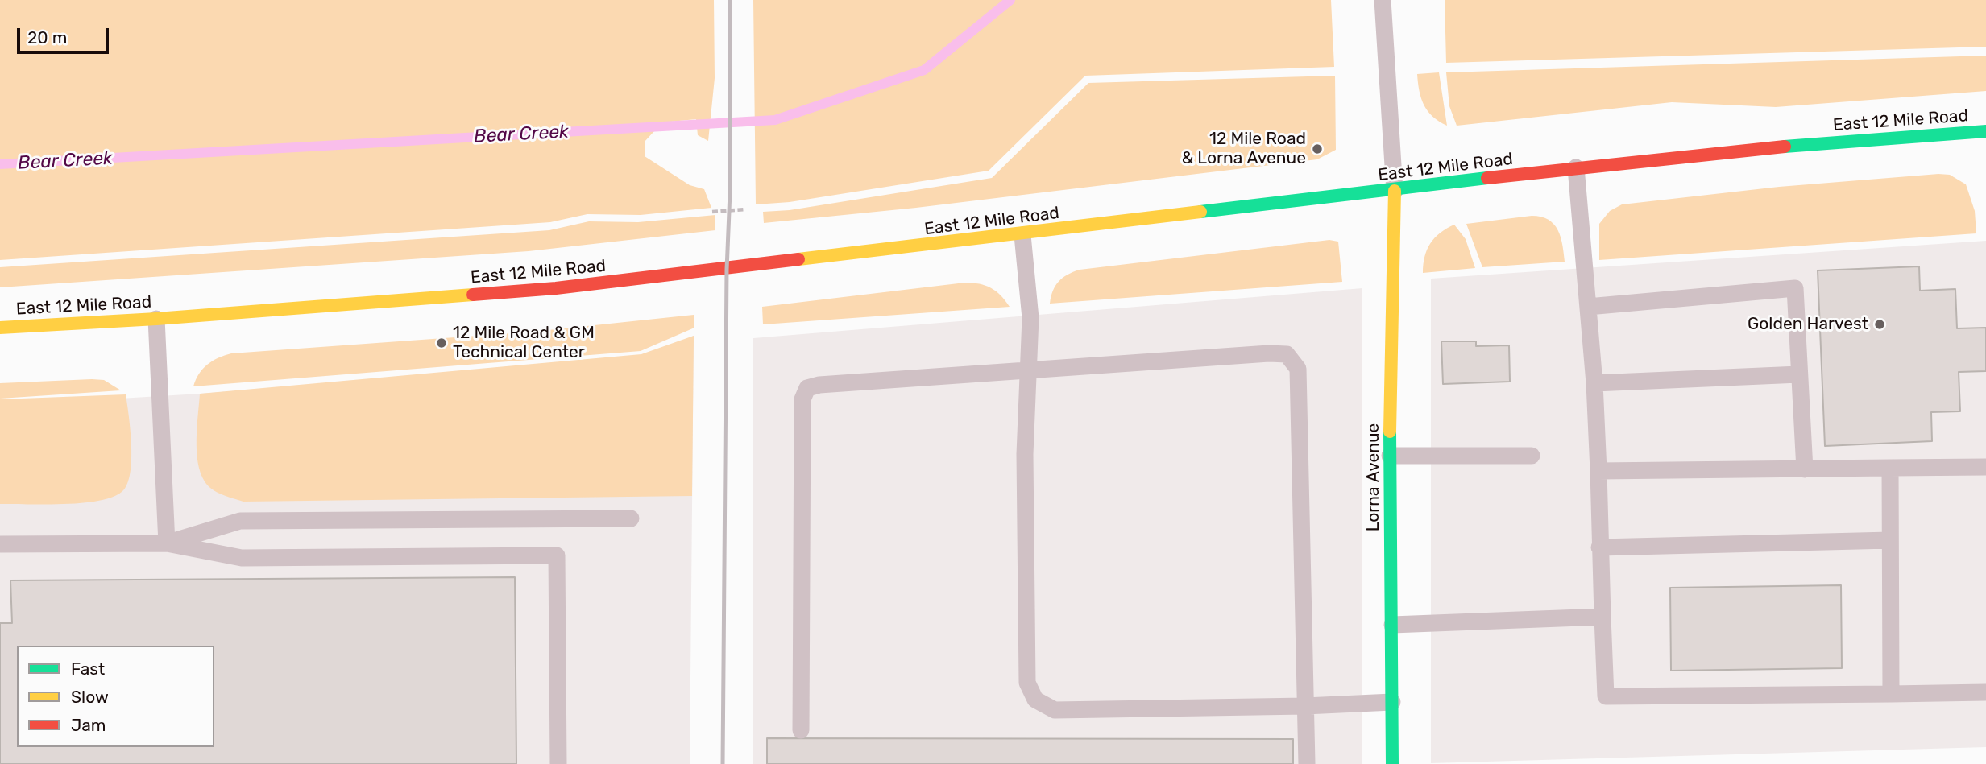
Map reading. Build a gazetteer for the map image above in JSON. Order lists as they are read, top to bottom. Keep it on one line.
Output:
{"streets":{"main road":["East 12 Mile Road","Lorna Avenue"]},"crossings":[["East 12 Mile Road","Lorna Avenue"]],"water":["Bear Creek"],"places":["12 Mile Road & Lorna Avenue","Golden Harvest","12 Mile Road & GM Technical Center"],"legend":["Fast","Slow","Jam"],"scale_bar":"20 m"}
